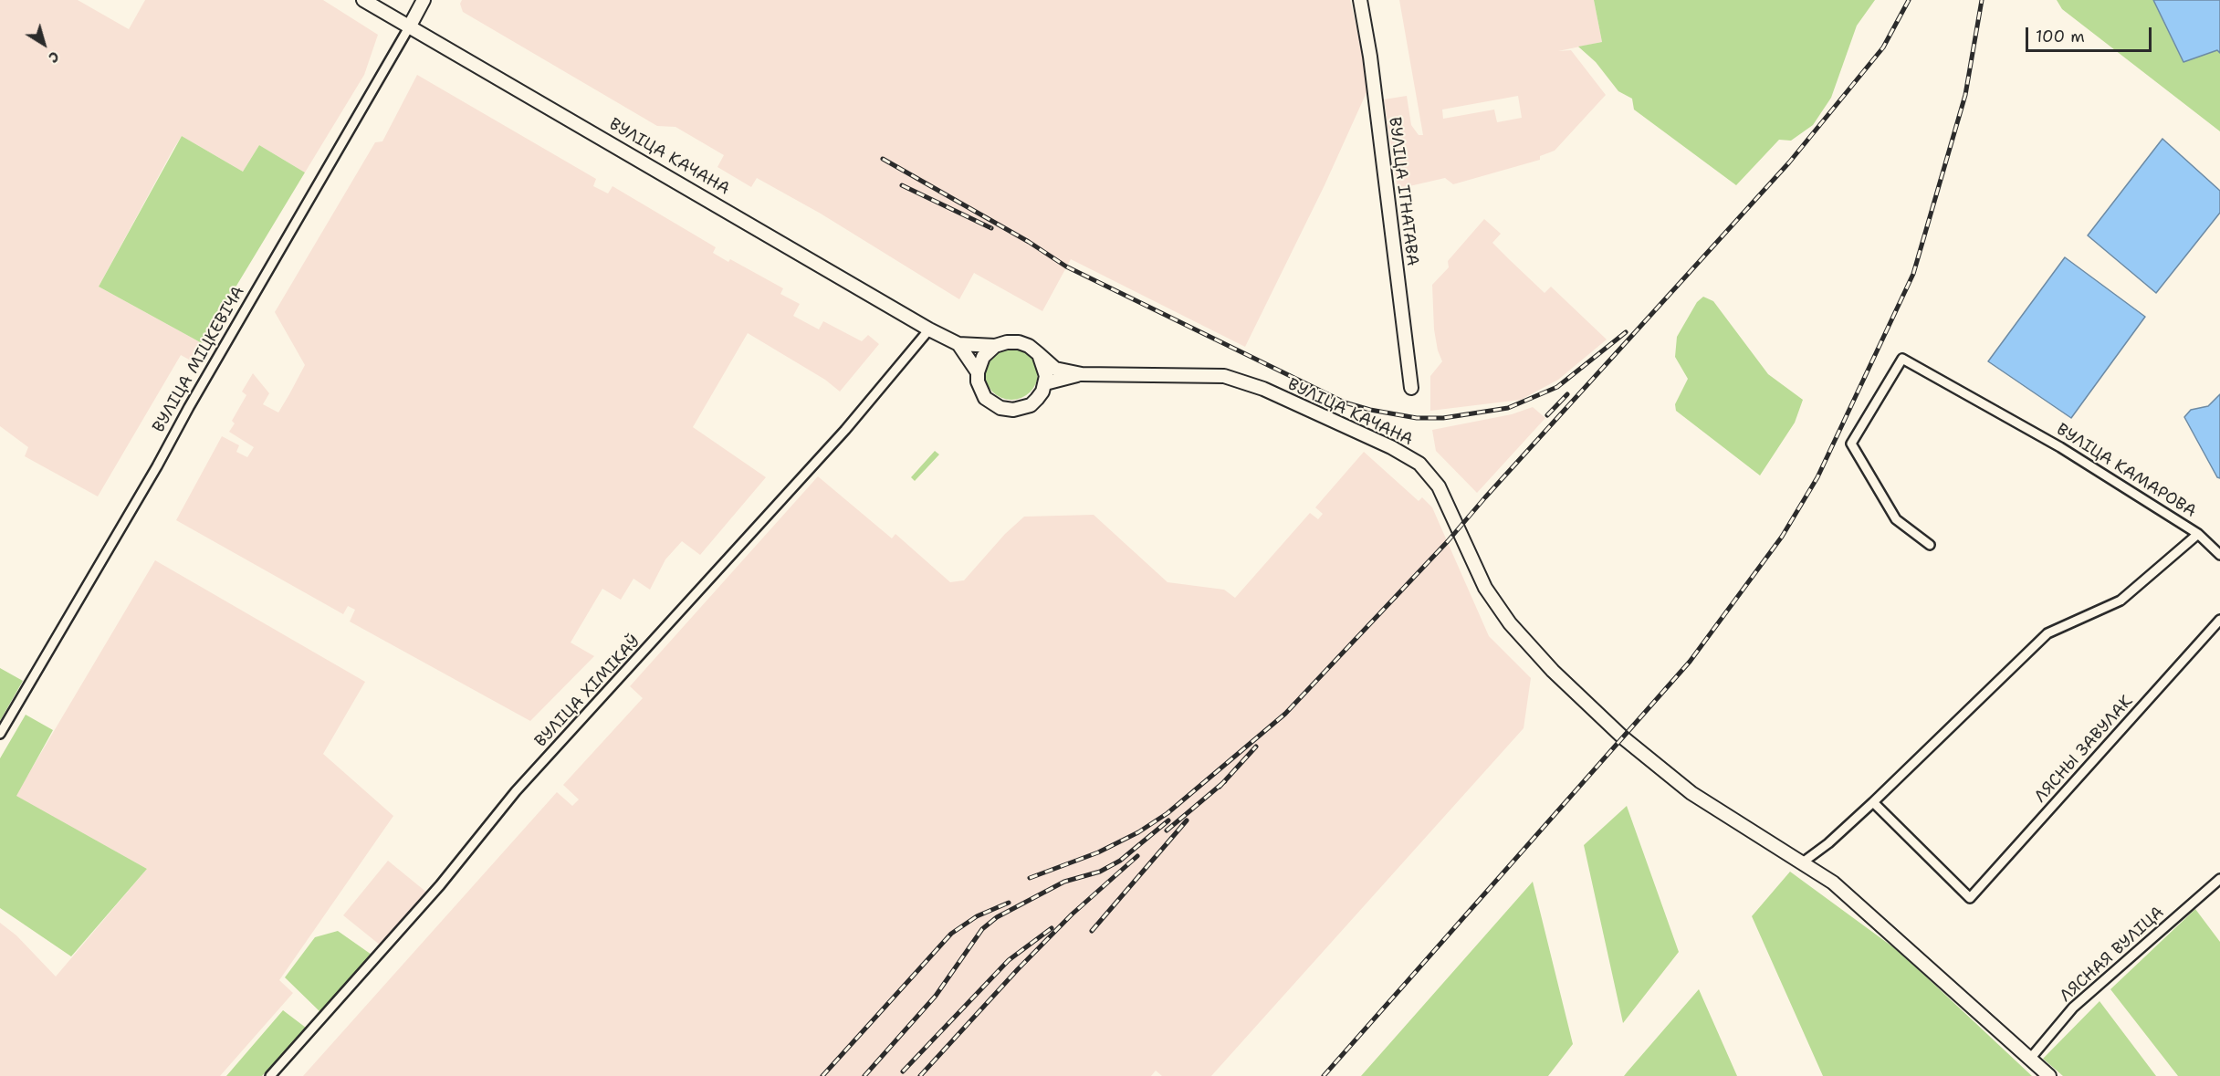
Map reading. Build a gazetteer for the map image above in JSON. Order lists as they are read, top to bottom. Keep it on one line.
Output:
{"streets":{"main road":["ВУЛІЦА КАЧАНА","ВУЛІЦА ІГНАТАВА","ВУЛІЦА МІЦКЕВІЧА"],"street":["ВУЛІЦА КАМАРОВА","ВУЛІЦА ХІМІКАЎ","ЛЯСНЫ ЗАВУЛАК","ЛЯСНАЯ ВУЛІЦА"]},"crossings":[["ВУЛІЦА КАЧАНА","ВУЛІЦА МІЦКЕВІЧА"],["ВУЛІЦА КАЧАНА","ВУЛІЦА КАМАРОВА"],["ВУЛІЦА КАЧАНА","ВУЛІЦА ХІМІКАЎ"],["ВУЛІЦА КАЧАНА","ЛЯСНАЯ ВУЛІЦА"],["ВУЛІЦА КАМАРОВА","ЛЯСНЫ ЗАВУЛАК"]],"scale_bar":"100 m","north":"bottom right"}
